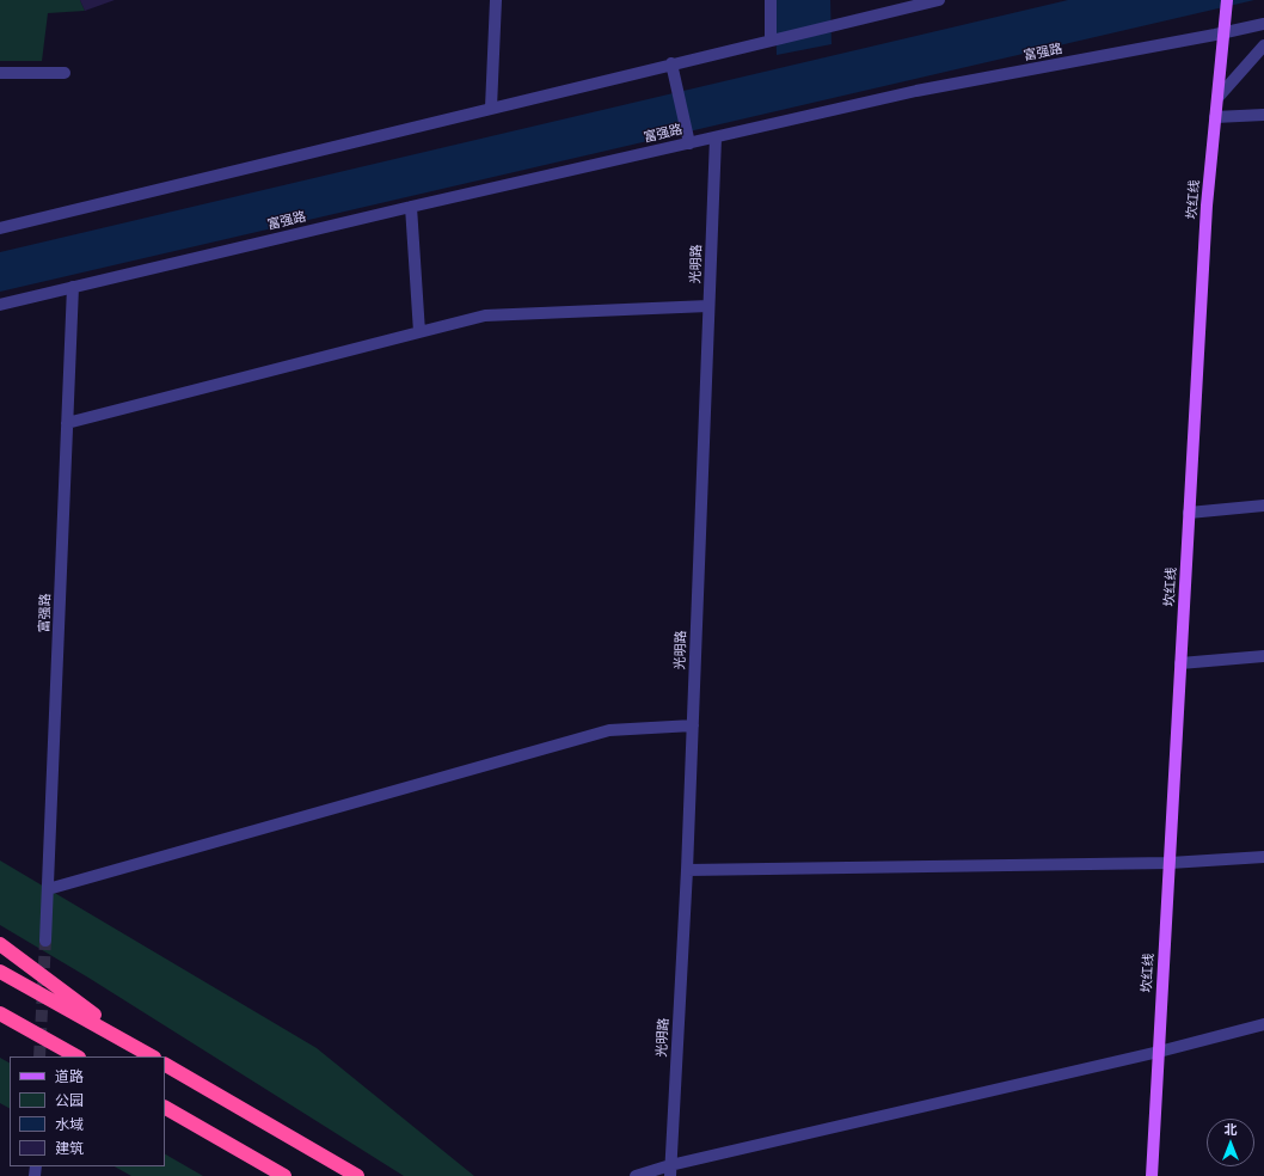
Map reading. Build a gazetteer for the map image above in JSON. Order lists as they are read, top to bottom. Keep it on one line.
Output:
{"streets":{"main road":["坎红线"],"street":["富强路","光明路"]},"crossings":[["富强路","坎红线"],["富强路","光明路"]],"legend":["道路","公园","水域","建筑"],"north":"top"}
